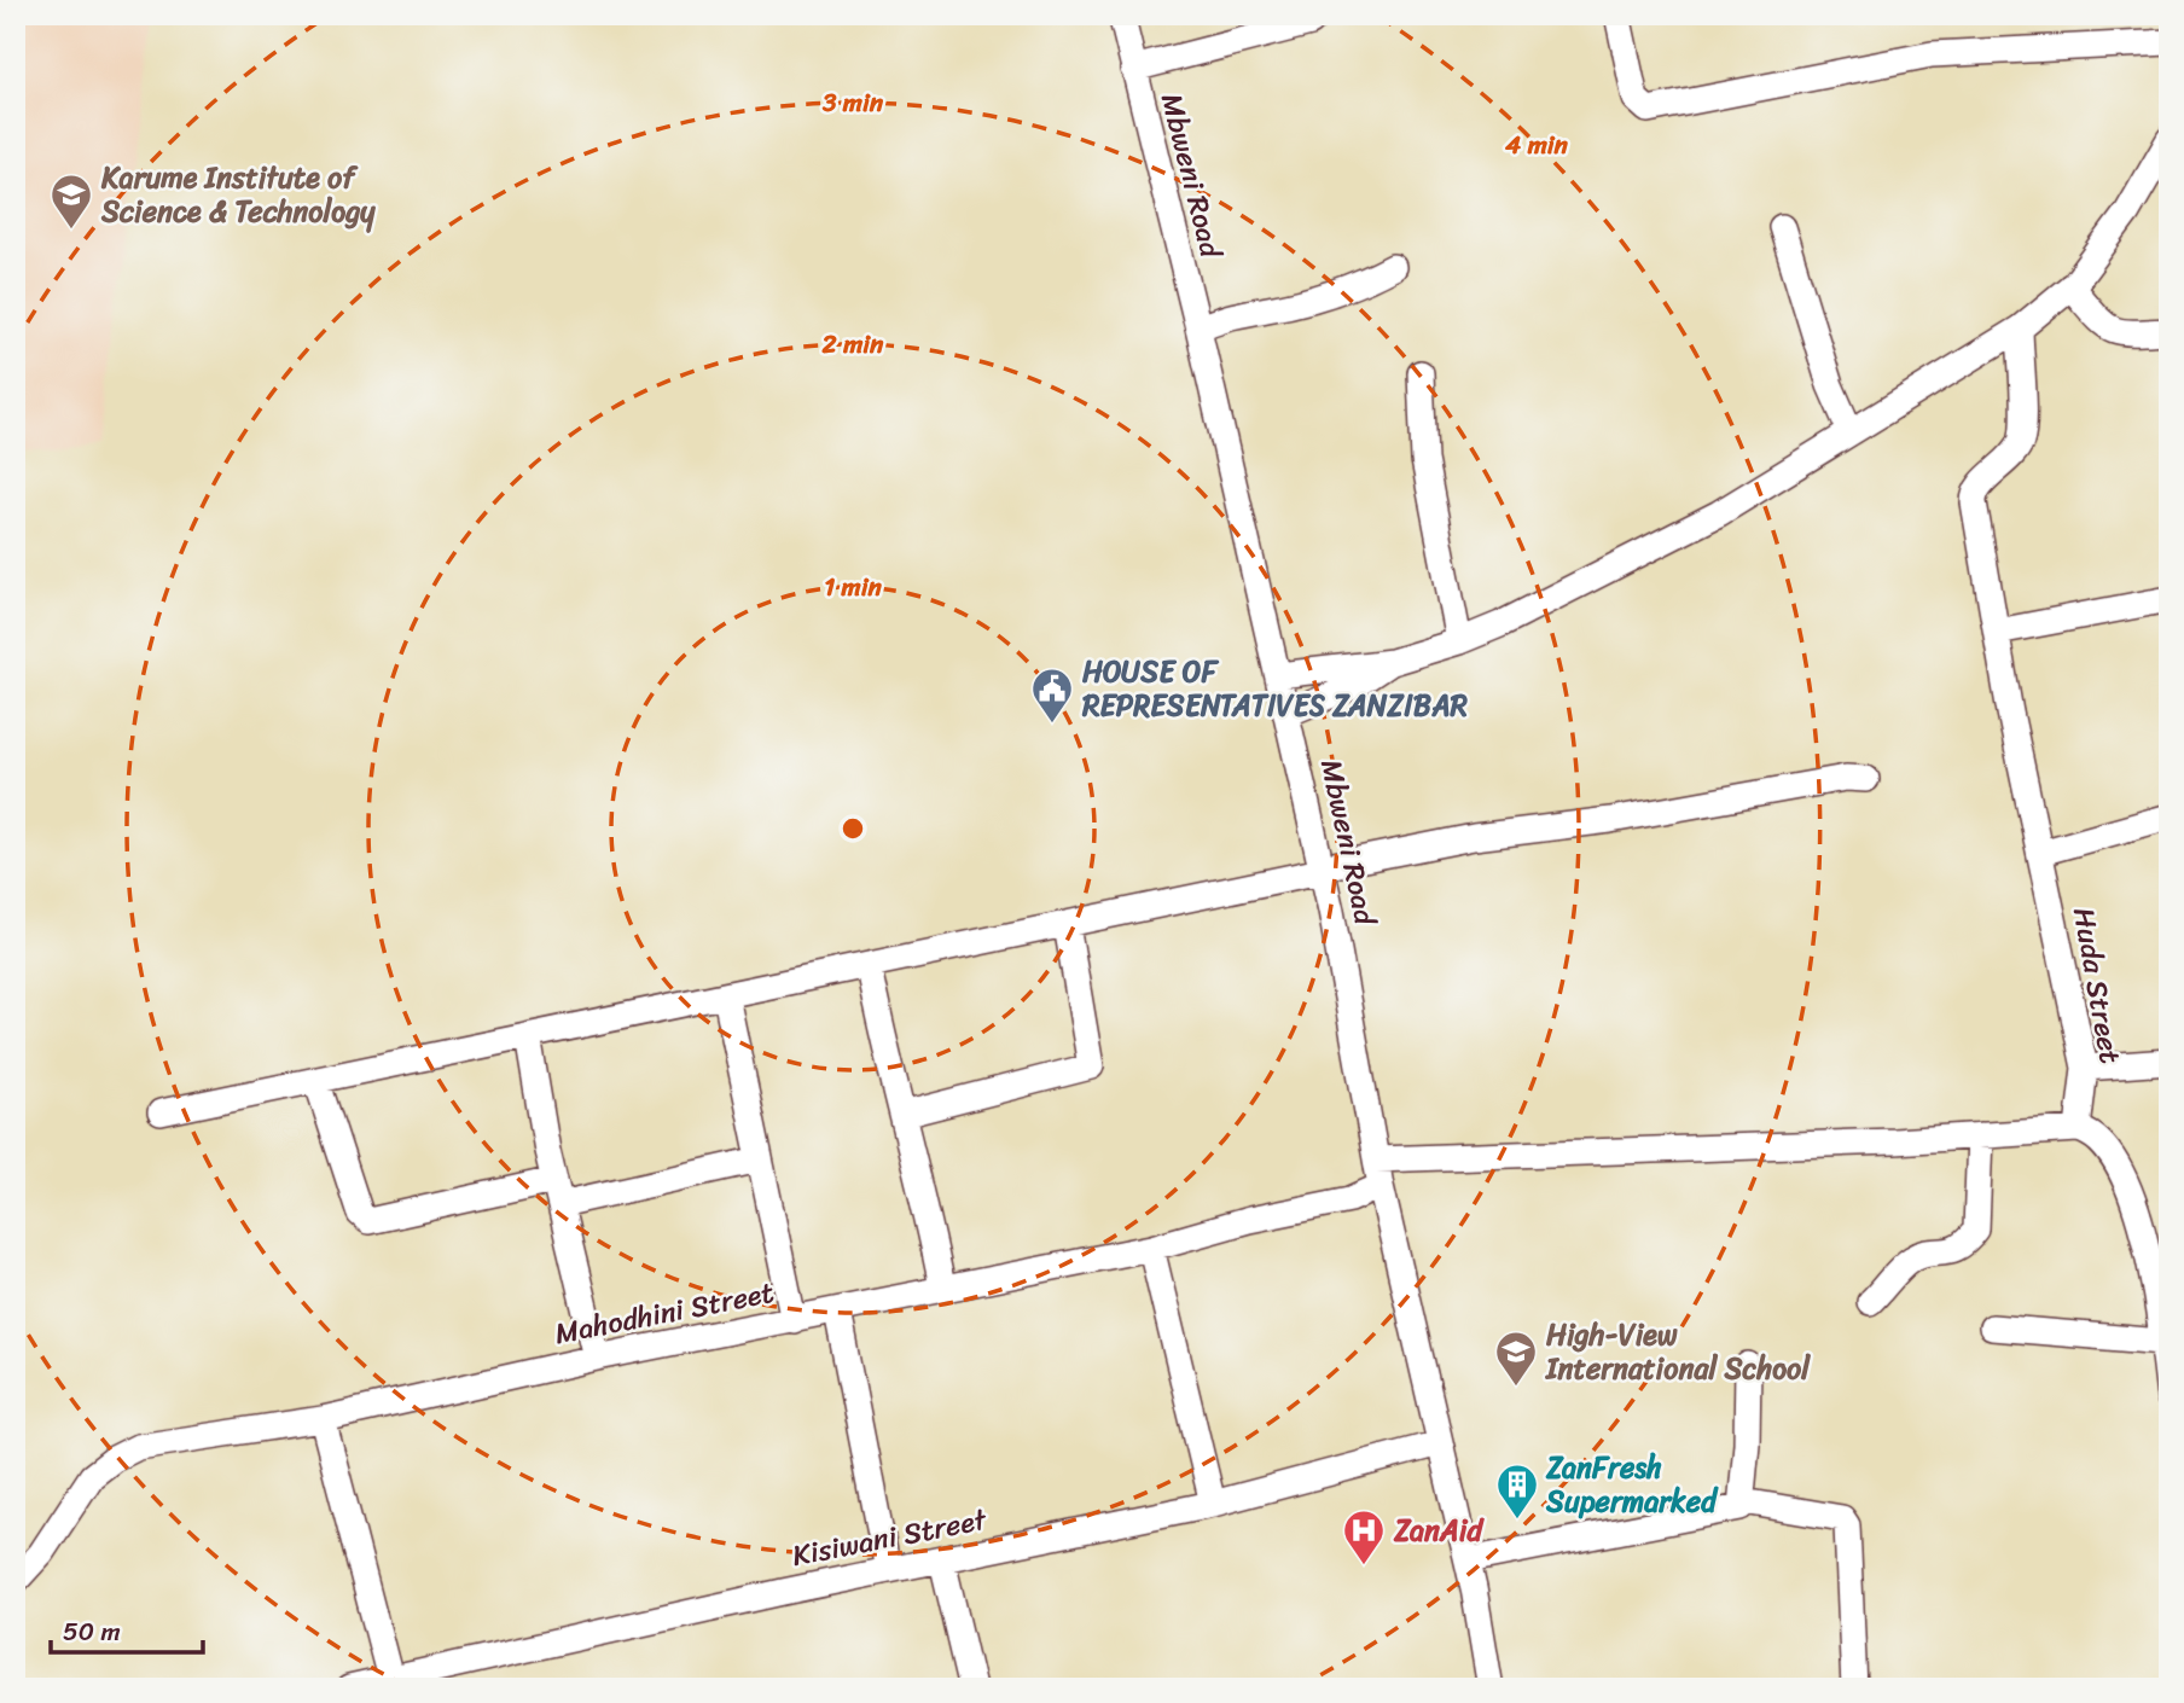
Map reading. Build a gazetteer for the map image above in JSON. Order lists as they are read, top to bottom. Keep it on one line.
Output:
{"streets":{"street":["Mbweni Road","Huda Street","Mahodhini Street","Kisiwani Street"]},"crossings":[["Mbweni Road","Mahodhini Street"],["Mbweni Road","Kisiwani Street"]],"places":{"school or university":["Karume Institute of Science & Technology","High-View International School"],"public building":["HOUSE OF REPRESENTATIVES ZANZIBAR"],"building":["ZanFresh Supermarked"],"hospital":["ZanAid"]},"scale_bar":"50 m","rings":["3 min","4 min","2 min","1 min"]}
